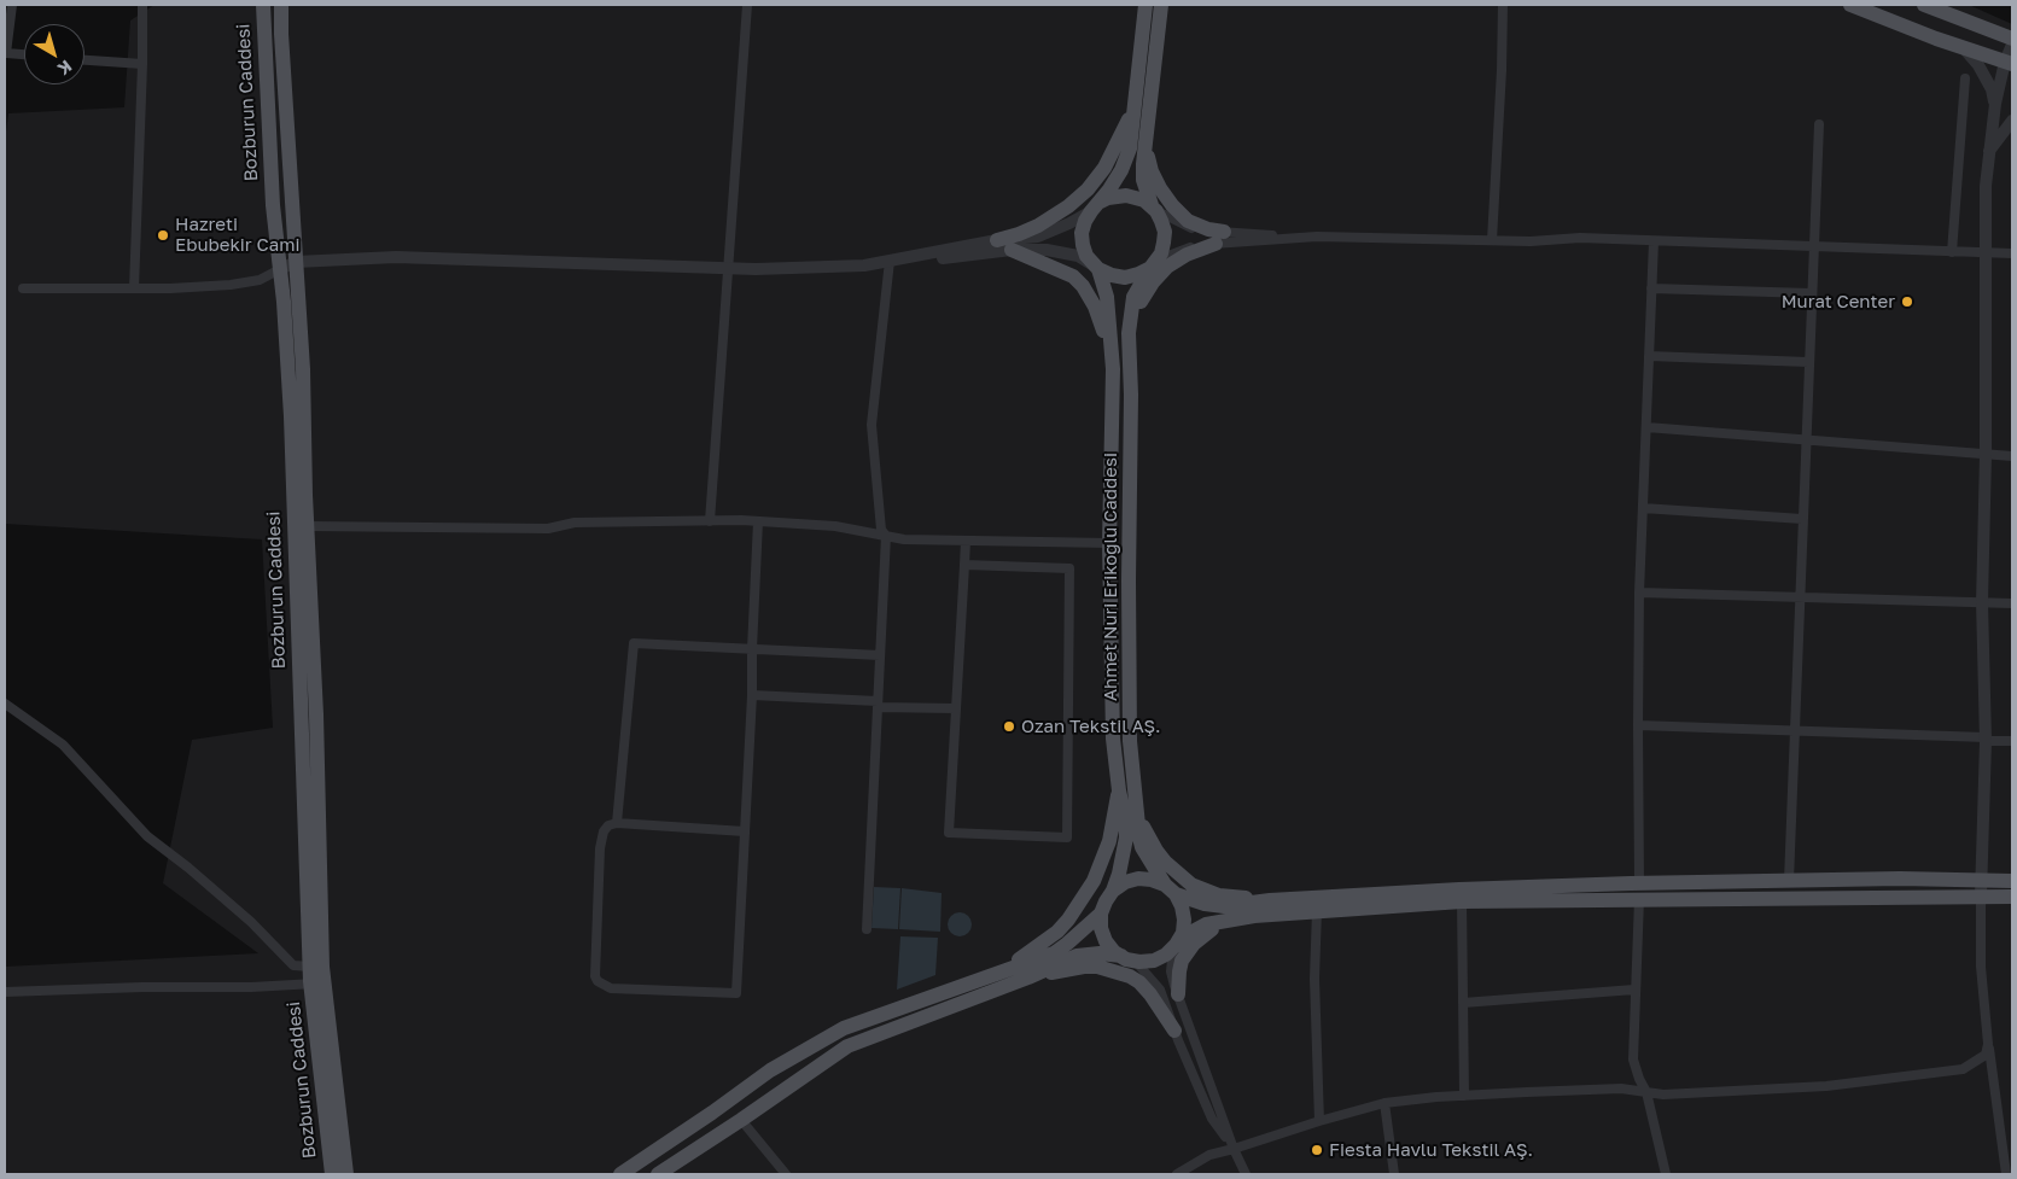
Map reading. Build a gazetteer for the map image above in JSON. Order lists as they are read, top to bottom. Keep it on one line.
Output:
{"streets":{"main road":["Bozburun Caddesi","Ahmet Nuri Erikoğlu Caddesi"]},"places":["Hazreti Ebubekir Cami","Murat Center","Ozan Tekstil AŞ.","Fiesta Havlu Tekstil AŞ."],"north":"bottom right"}
